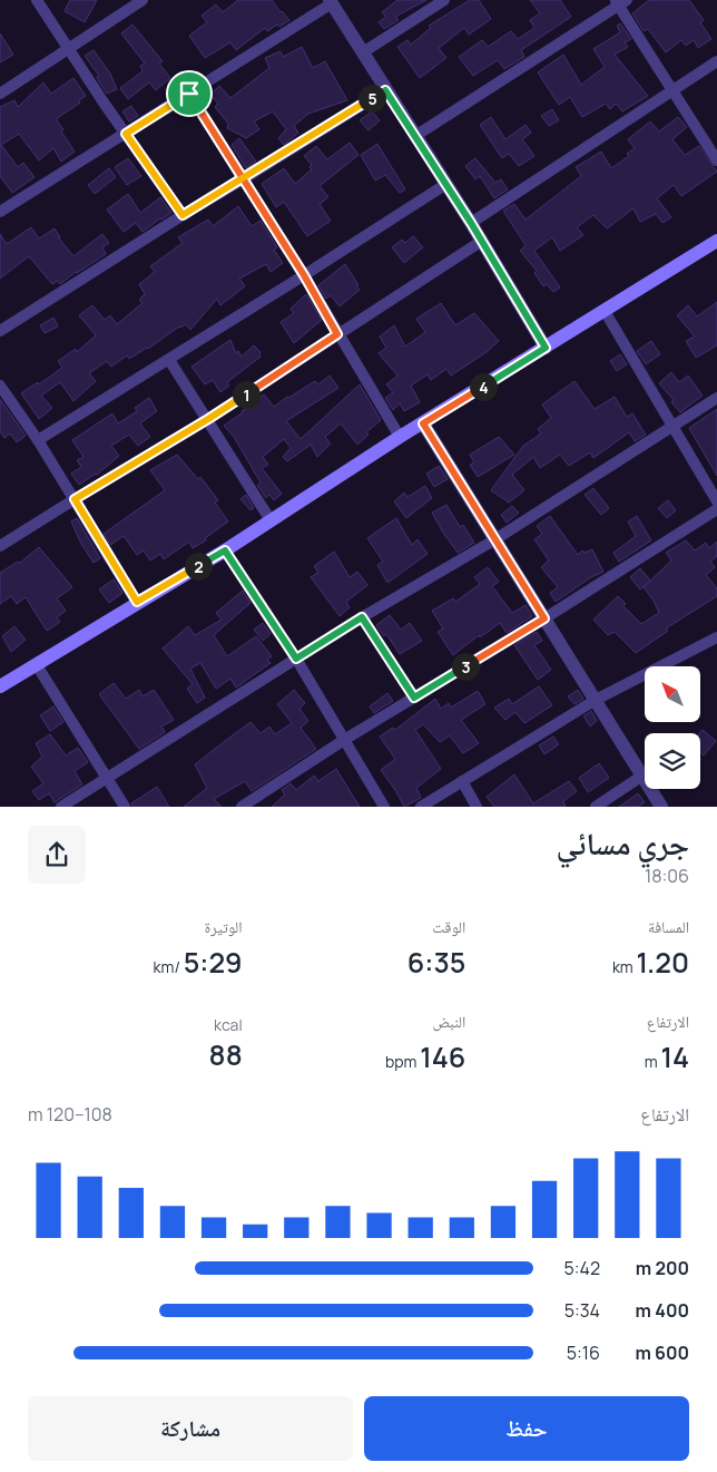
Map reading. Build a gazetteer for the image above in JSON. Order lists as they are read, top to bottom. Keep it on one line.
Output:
{"north":"top left","page":{"pins":["5","4","1","2","3"],"heading":["جري مسائي","18:06"],"stats":[["المسافة","1.20 km"],["الوقت","6:35"],["الوتيرة","5:29 /km"],["الارتفاع","14 m"],["النبض","146 bpm"],["kcal","88"]],"chart":["الارتفاع","108–120 m"],"list":[{"name":"200 m","note":"5:42"},{"name":"400 m","note":"5:34"},{"name":"600 m","note":"5:16"}],"buttons":["حفظ","مشاركة"]}}
